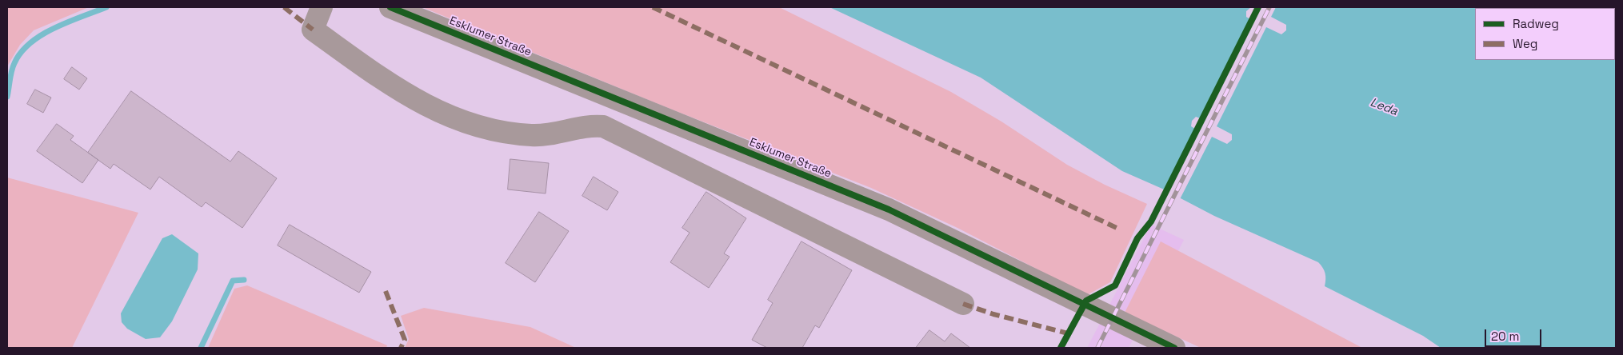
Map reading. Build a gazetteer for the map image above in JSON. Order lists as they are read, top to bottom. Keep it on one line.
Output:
{"streets":{"street":["Esklumer Straße"]},"water":["Leda"],"legend":["Radweg","Weg"],"scale_bar":"20 m"}
